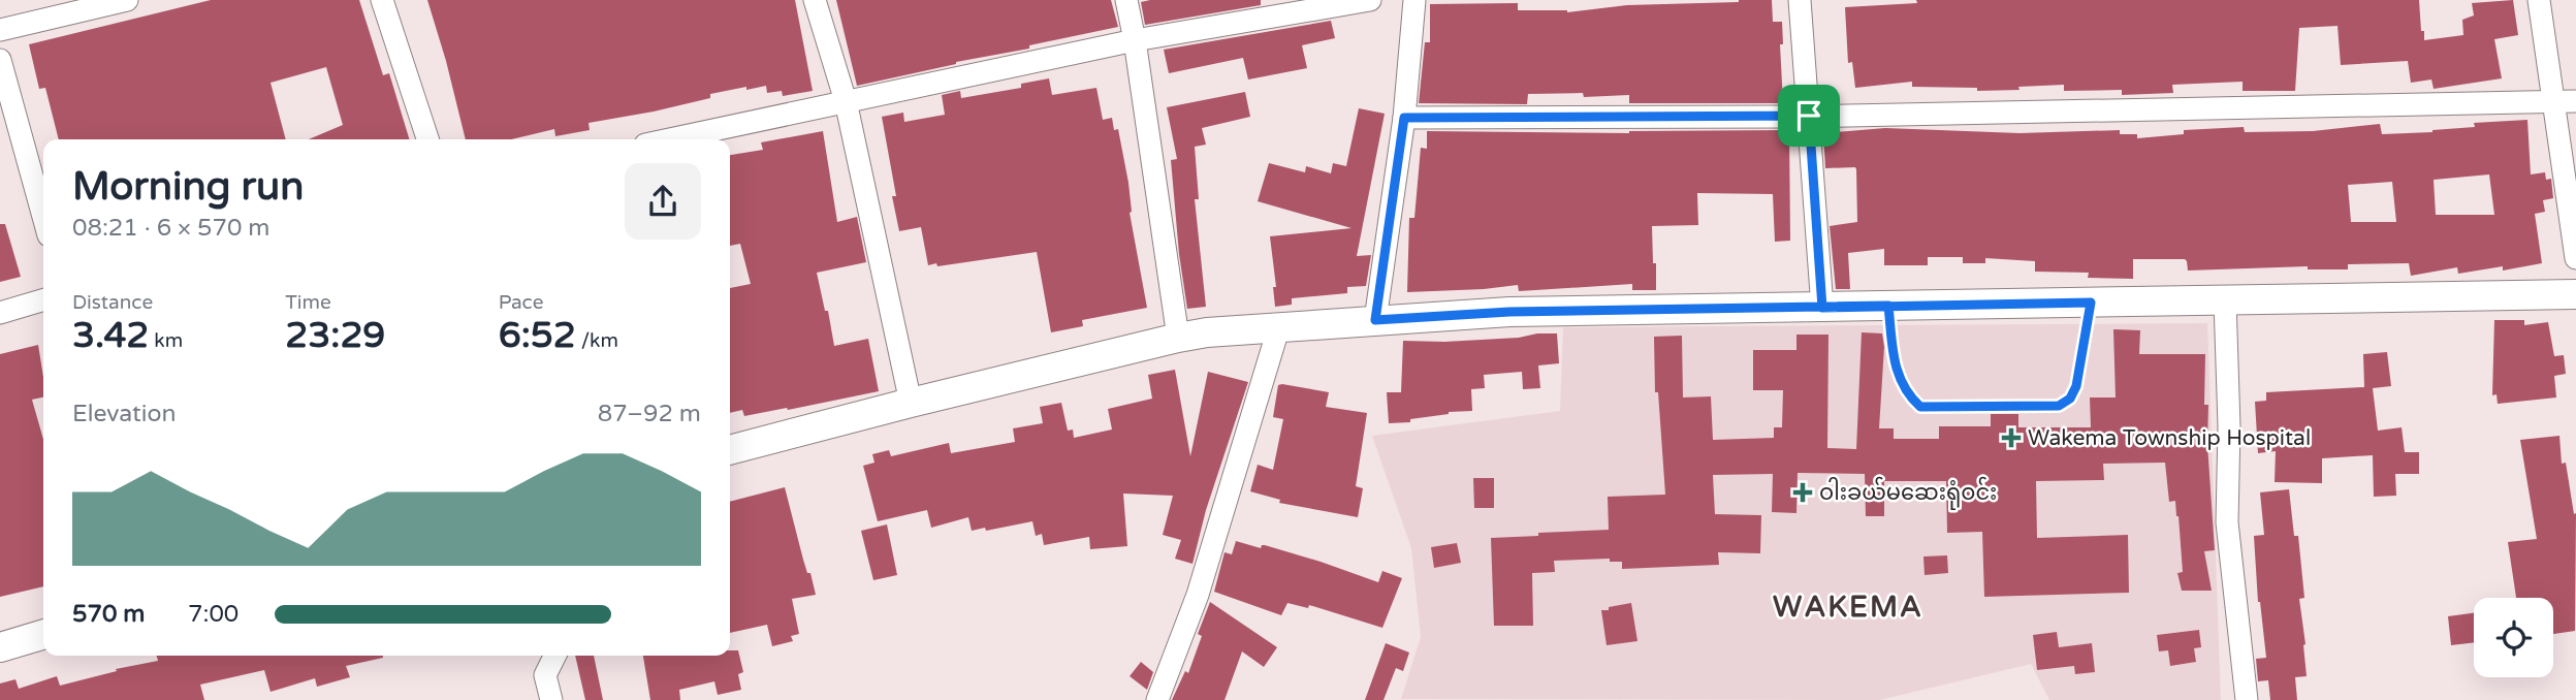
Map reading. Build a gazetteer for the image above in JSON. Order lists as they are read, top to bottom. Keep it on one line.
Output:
{"districts":["WAKEMA"],"places":{"health":["Wakema Township Hospital","ဝါးခယ်မဆေးရုံဝင်း"]},"page":{"heading":["Morning run","08:21 · 6 × 570 m"],"stats":[["Distance","3.42 km"],["Time","23:29"],["Pace","6:52 /km"]],"chart":["Elevation","87–92 m"],"list":[{"name":"570 m","note":"7:00"}]}}
